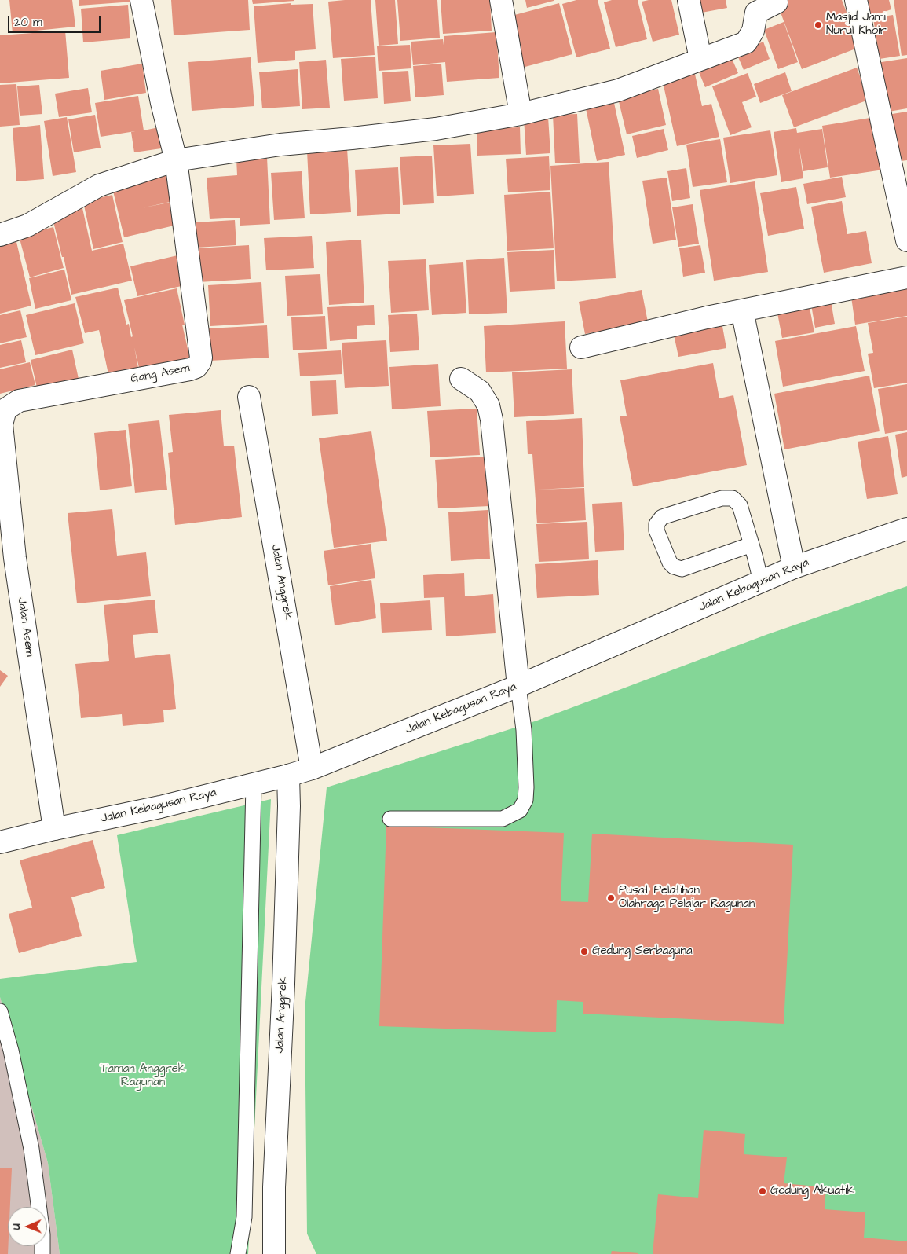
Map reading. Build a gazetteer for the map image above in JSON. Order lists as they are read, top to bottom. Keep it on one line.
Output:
{"streets":{"street":["Gang Asem","Jalan Anggrek","Jalan Kebagusan Raya","Jalan Asem"]},"crossings":[["Gang Asem","Jalan Asem"],["Jalan Anggrek","Jalan Kebagusan Raya"],["Jalan Kebagusan Raya","Jalan Asem"]],"parks":["Taman Anggrek Ragunan"],"places":["Masjid Jami Nurul Khoir","Pusat Pelatihan Olahraga Pelajar Ragunan","Gedung Serbaguna","Gedung Akuatik"],"scale_bar":"20 m","north":"left"}
